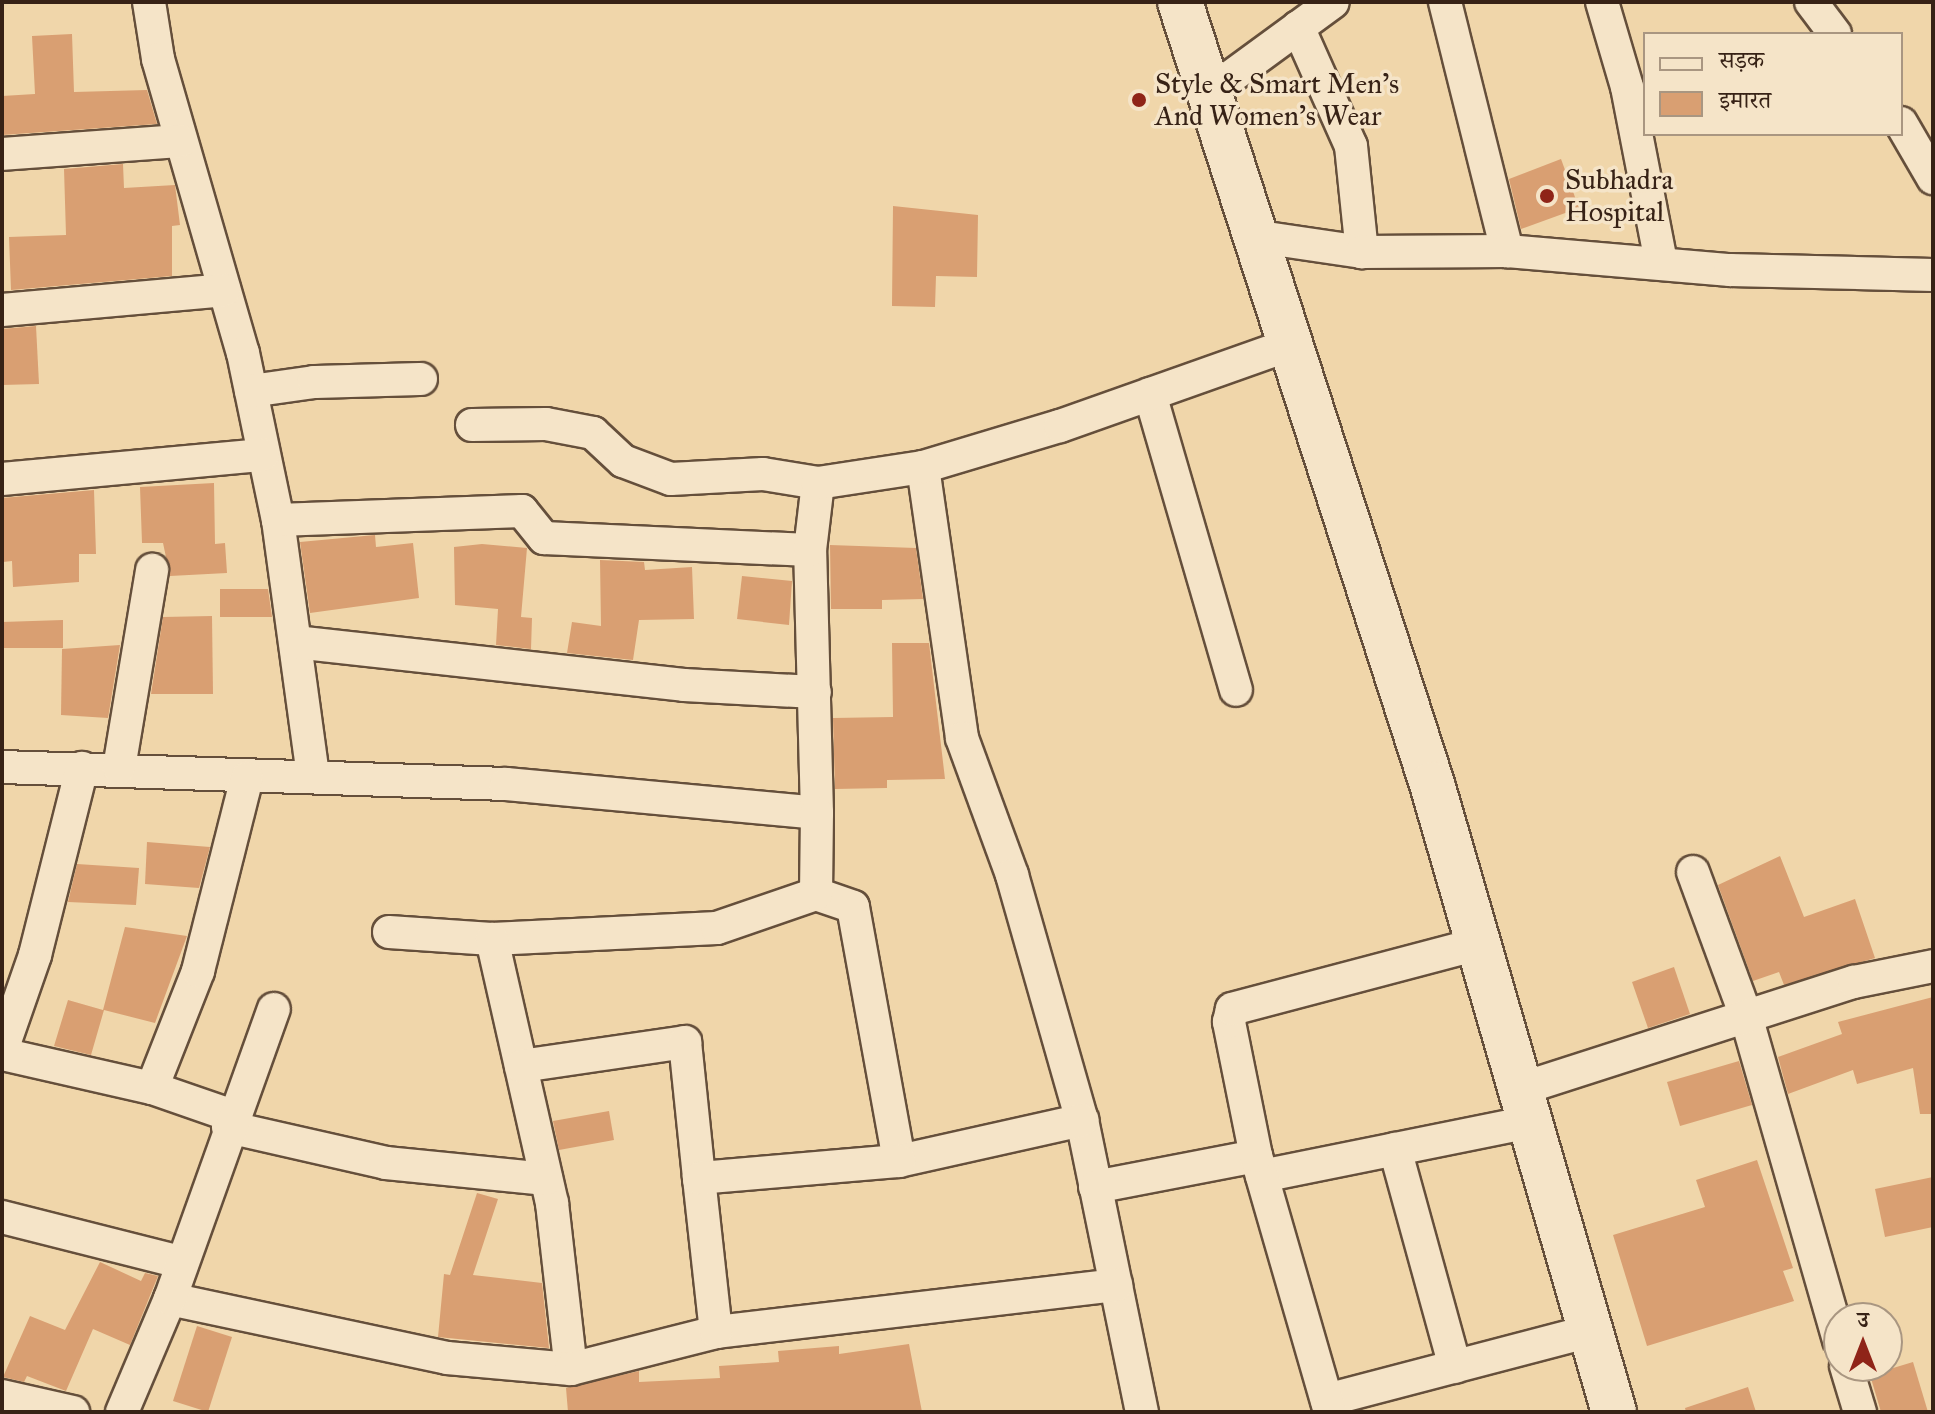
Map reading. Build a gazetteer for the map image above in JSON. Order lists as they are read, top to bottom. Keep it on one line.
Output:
{"places":["Style & Smart Men’s And Women’s Wear","Subhadra Hospital"],"legend":["सड़क","इमारत"],"north":"top"}
